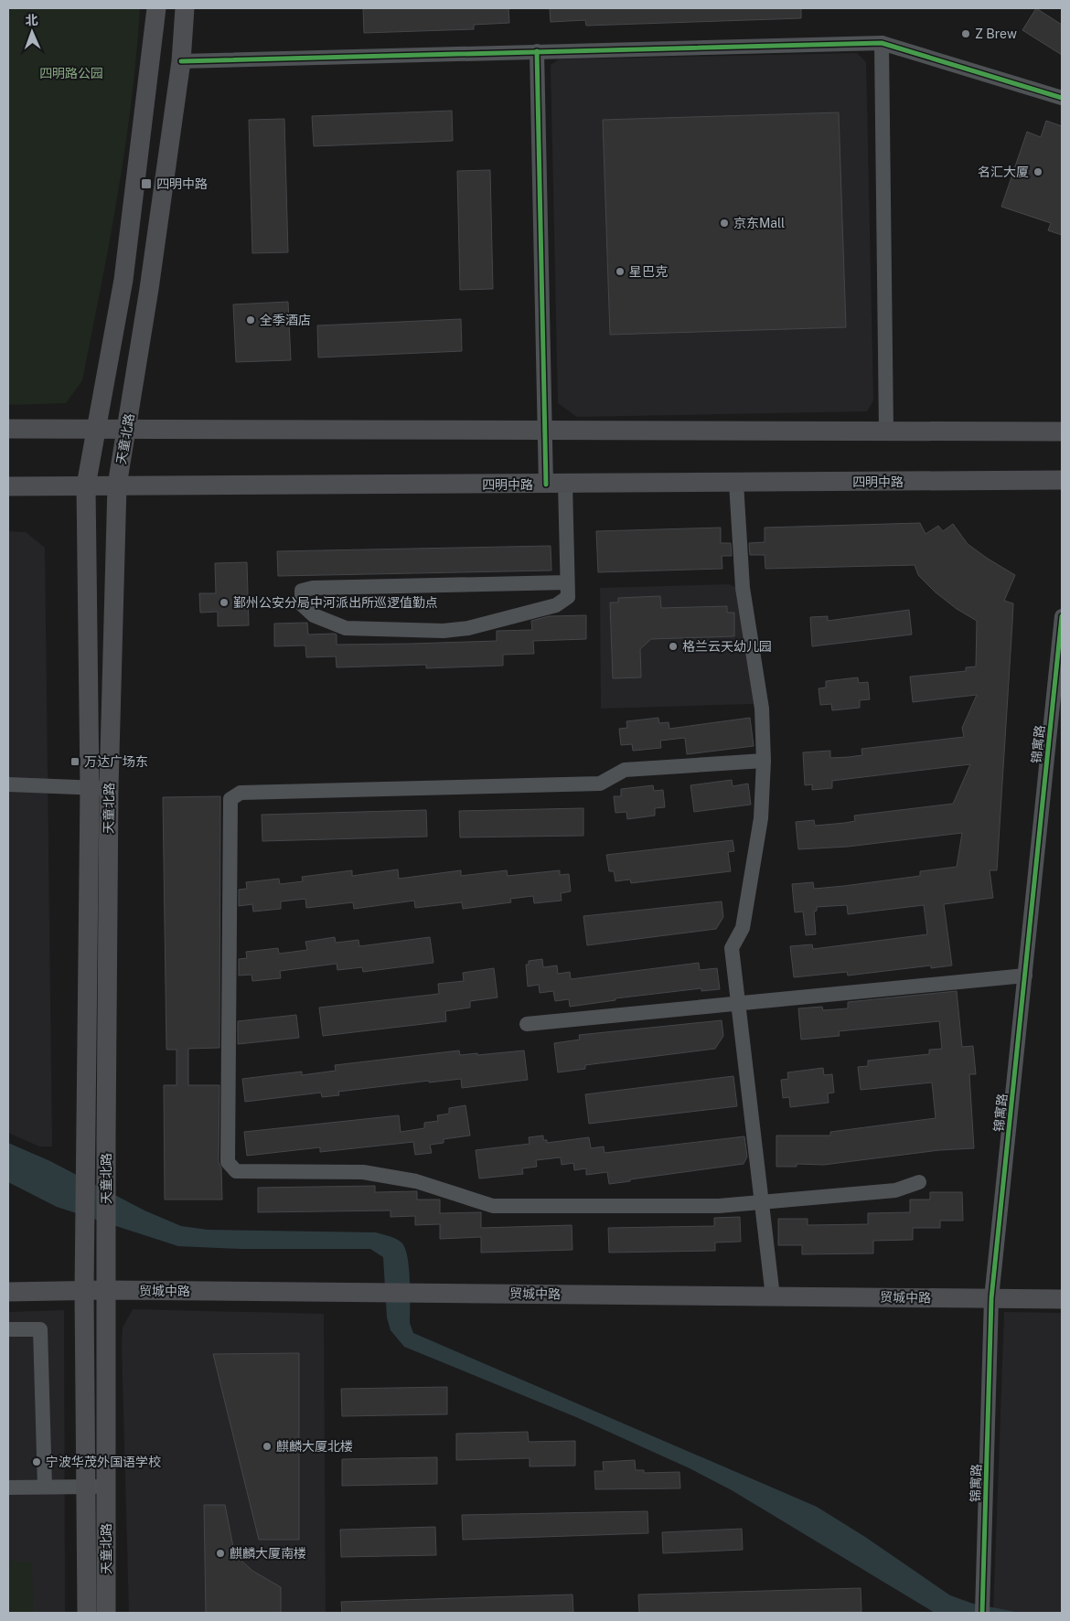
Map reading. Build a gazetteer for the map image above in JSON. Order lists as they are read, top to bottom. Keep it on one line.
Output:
{"streets":{"main road":["天童北路","四明中路","贸城中路"],"street":["锦寓路"]},"crossings":[["天童北路","四明中路"],["天童北路","贸城中路"],["锦寓路","贸城中路"]],"parks":["四明路公园"],"places":{"other":["Z Brew","名汇大厦","京东Mall","星巴克","全季酒店","鄞州公安分局中河派出所巡逻值勤点","格兰云天幼儿园","麒麟大厦北楼","宁波华茂外国语学校","麒麟大厦南楼"],"transit":["四明中路","万达广场东"]},"north":"top"}
